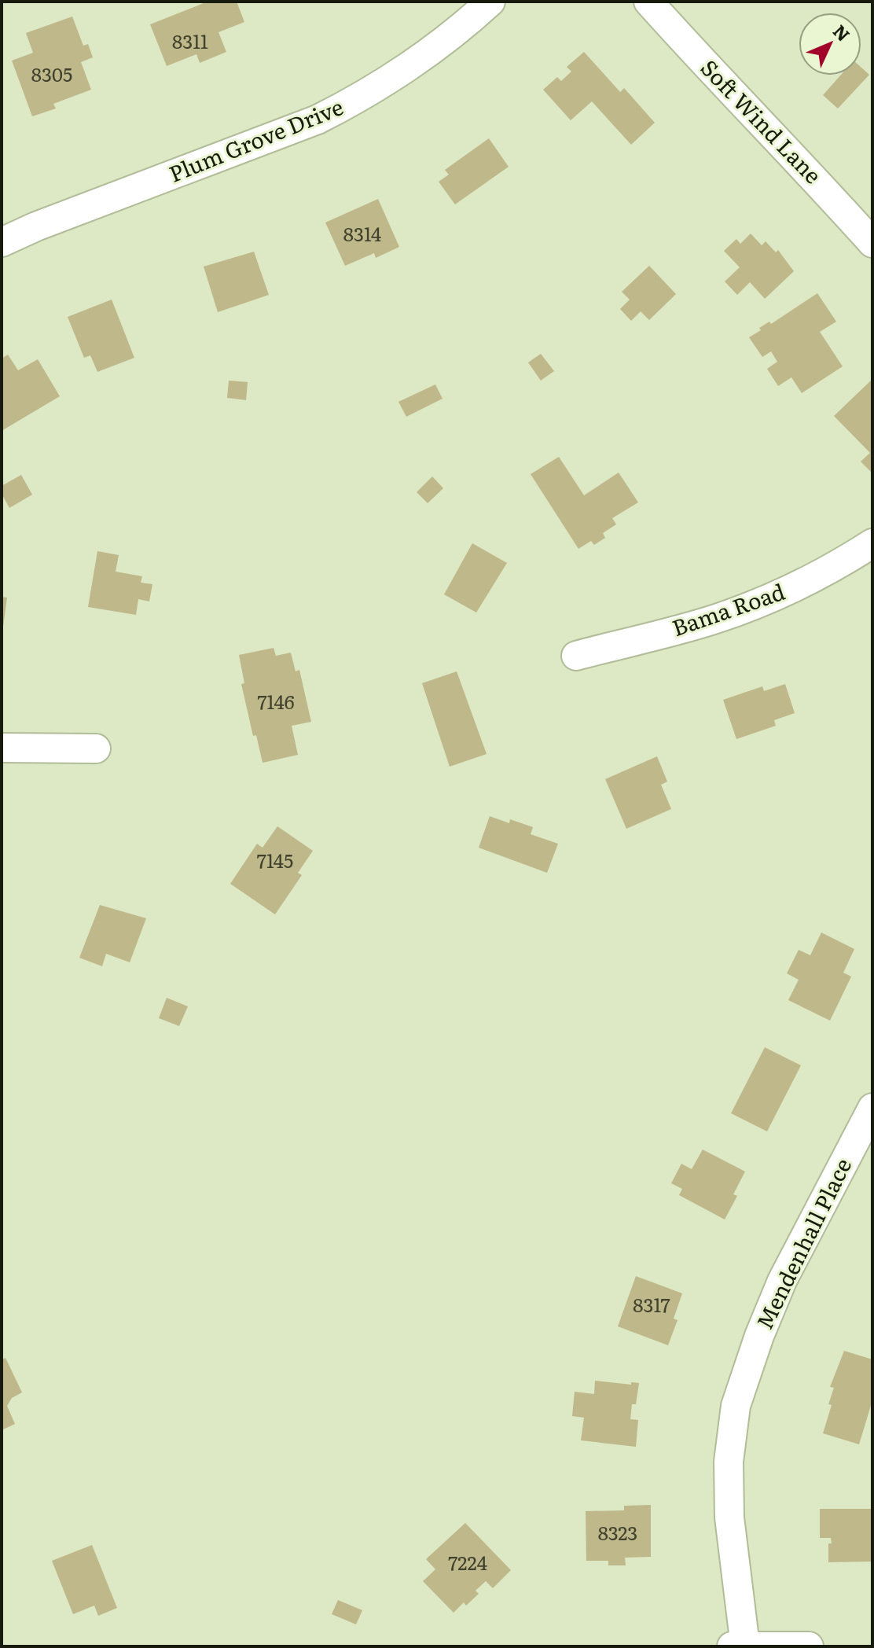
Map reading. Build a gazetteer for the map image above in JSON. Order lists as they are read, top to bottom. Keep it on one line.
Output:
{"streets":{"street":["Soft Wind Lane","Plum Grove Drive","Bama Road","Mendenhall Place"]},"house_numbers":["8311","8305","8314","7146","7145","8317","8323","7224"],"north":"top right"}
